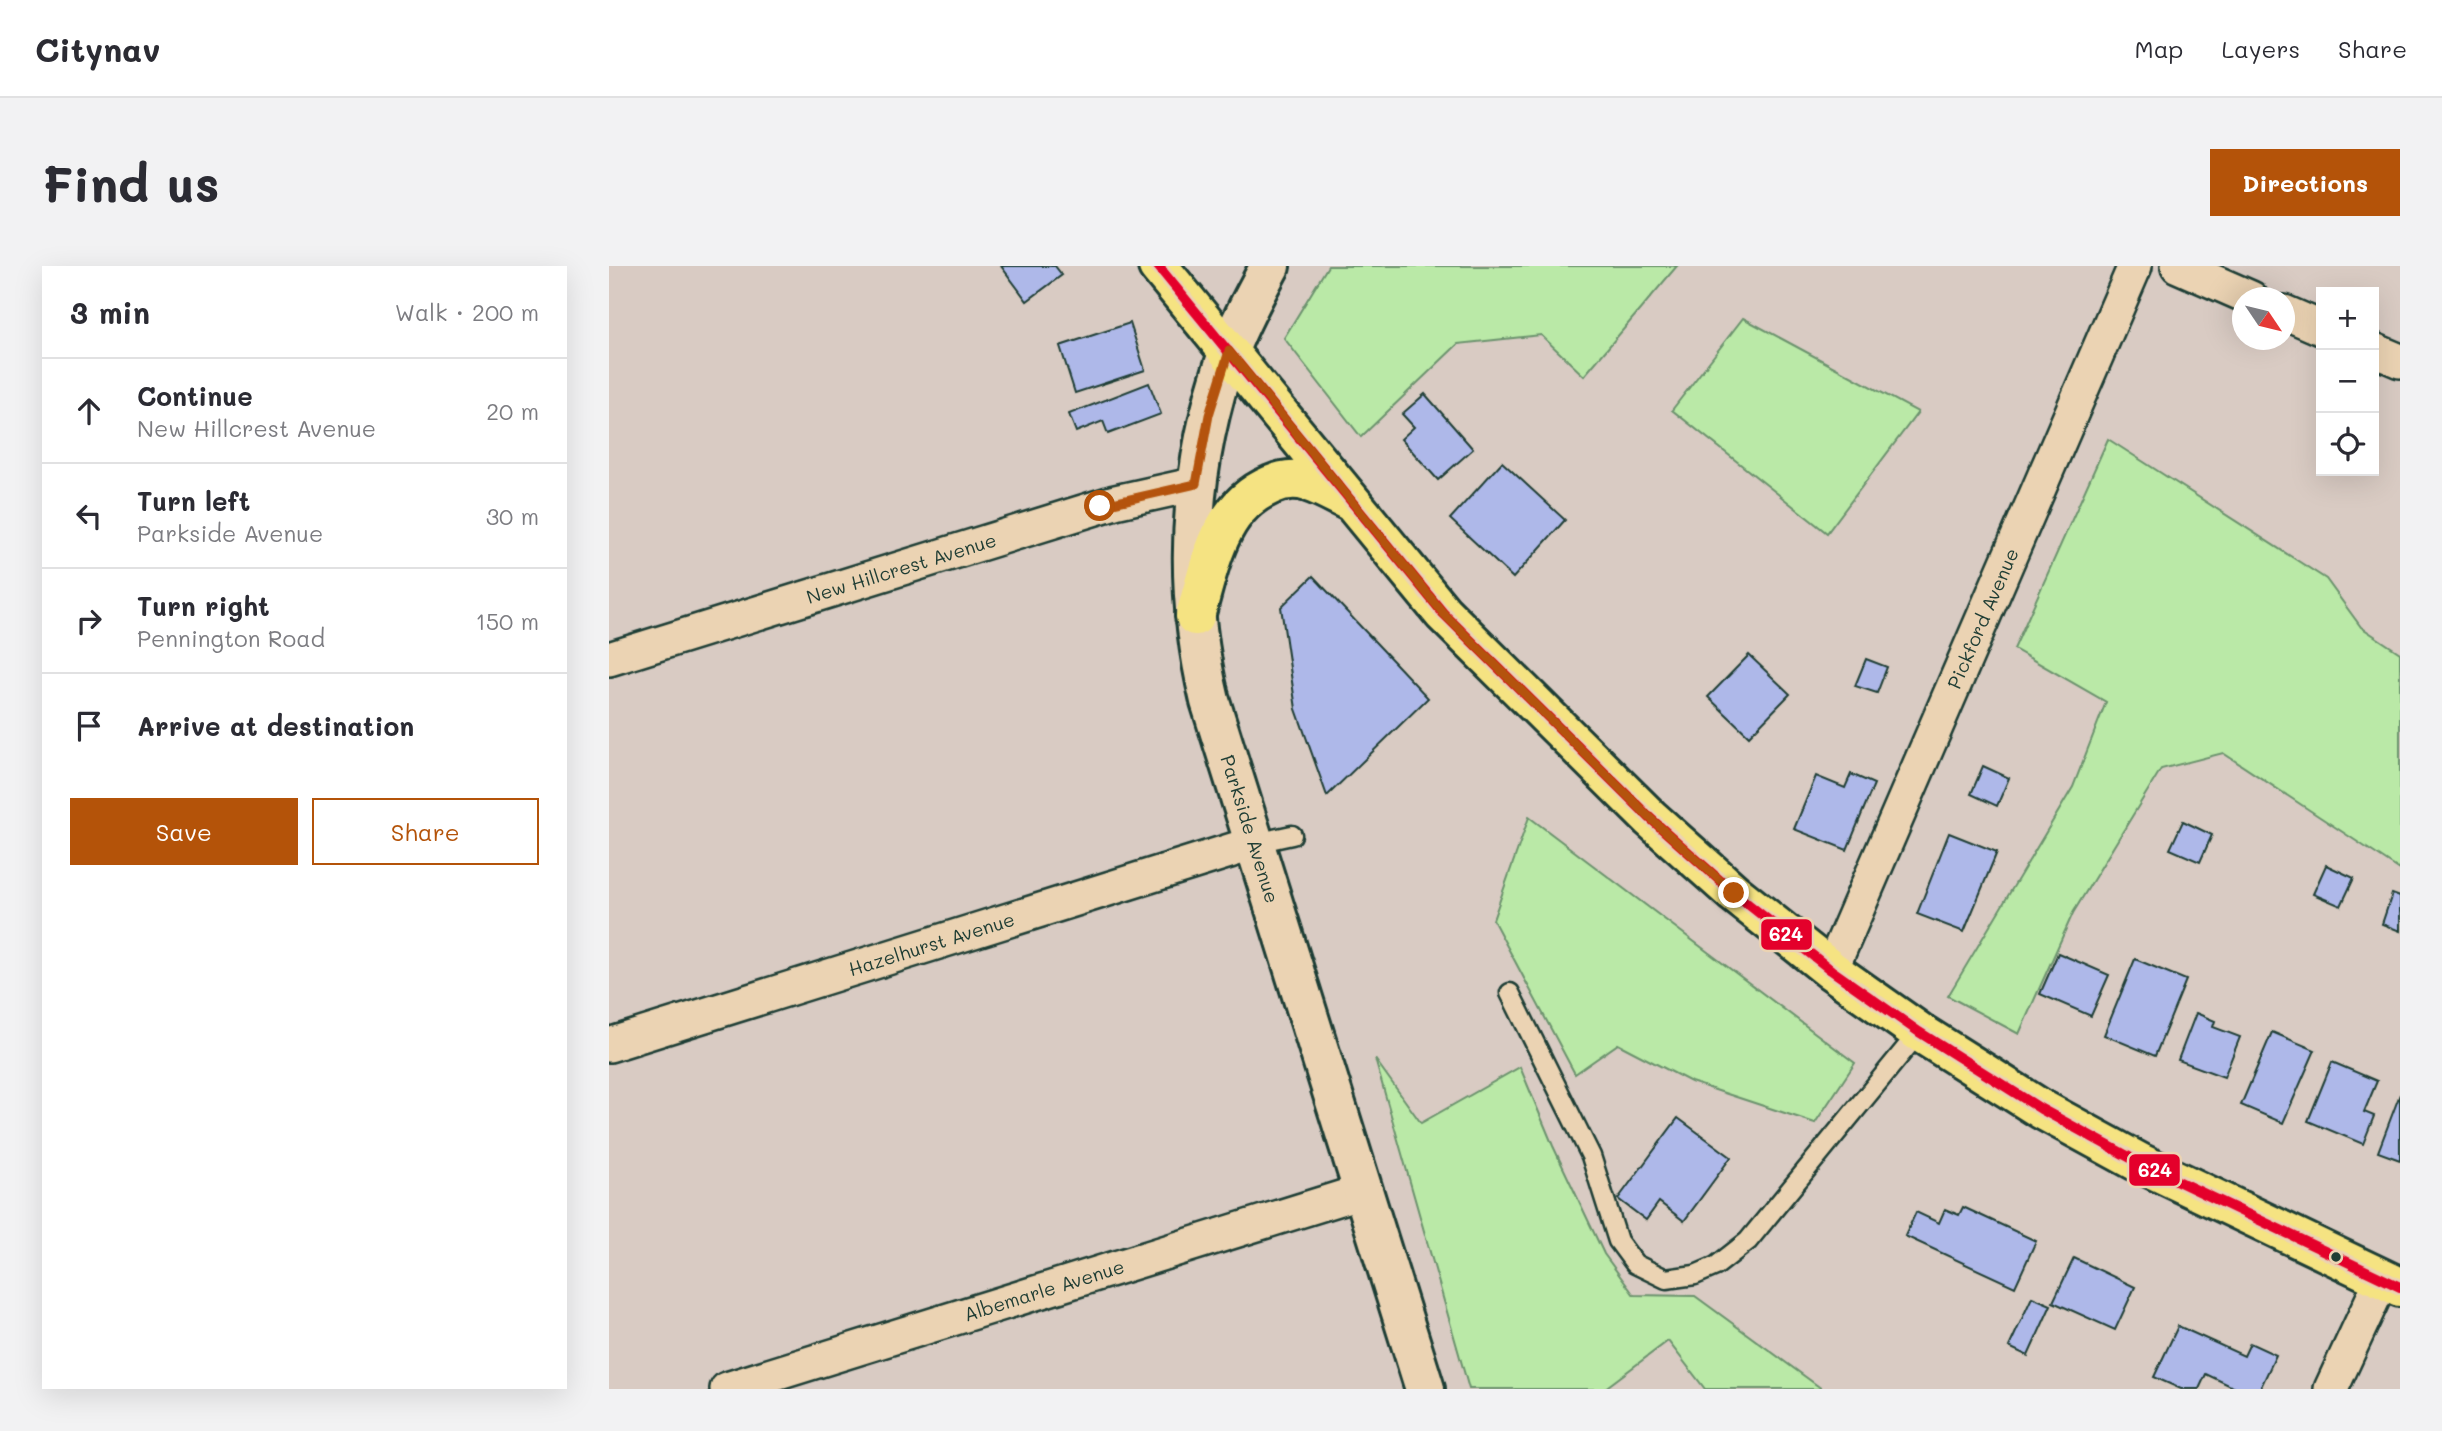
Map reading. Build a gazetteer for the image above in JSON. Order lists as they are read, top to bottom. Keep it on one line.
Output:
{"streets":{"main road":["Parkside Avenue"],"street":["New Hillcrest Avenue","Pickford Avenue","Hazelhurst Avenue","Albemarle Avenue"]},"crossings":[["New Hillcrest Avenue","Parkside Avenue"],["Parkside Avenue","Hazelhurst Avenue"],["Parkside Avenue","Albemarle Avenue"]],"lines":["transit line 624"],"north":"bottom right","page":{"header":"Citynav","nav":["Map","Layers","Share"],"buttons":["Directions",["Save","Share"]],"title":"Find us","heading":["3 min","Walk · 200 m"],"map_buttons":["+","−"],"list":[["Continue","New Hillcrest Avenue","20 m"],["Turn left","Parkside Avenue","30 m"],["Turn right","Pennington Road","150 m"],"Arrive at destination"]}}
